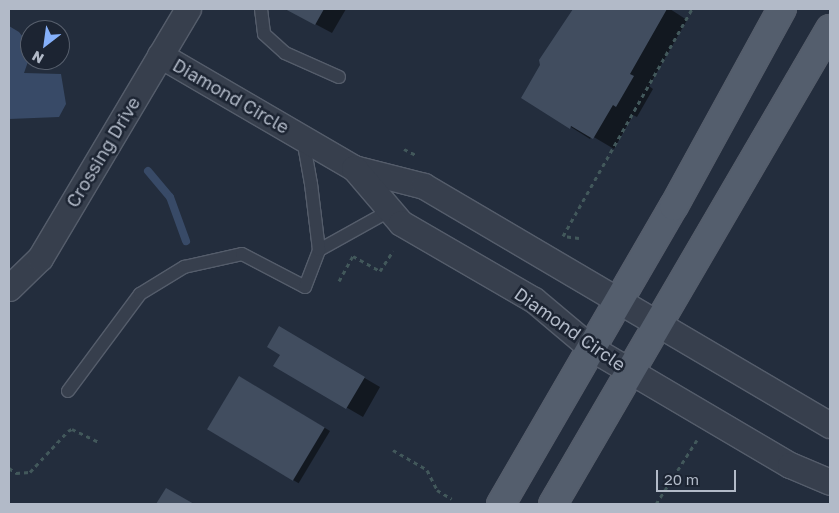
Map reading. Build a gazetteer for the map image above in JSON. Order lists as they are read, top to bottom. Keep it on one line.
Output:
{"streets":{"street":["Diamond Circle","Crossing Drive"]},"crossings":[["Diamond Circle","Crossing Drive"]],"scale_bar":"20 m","north":"bottom left"}
